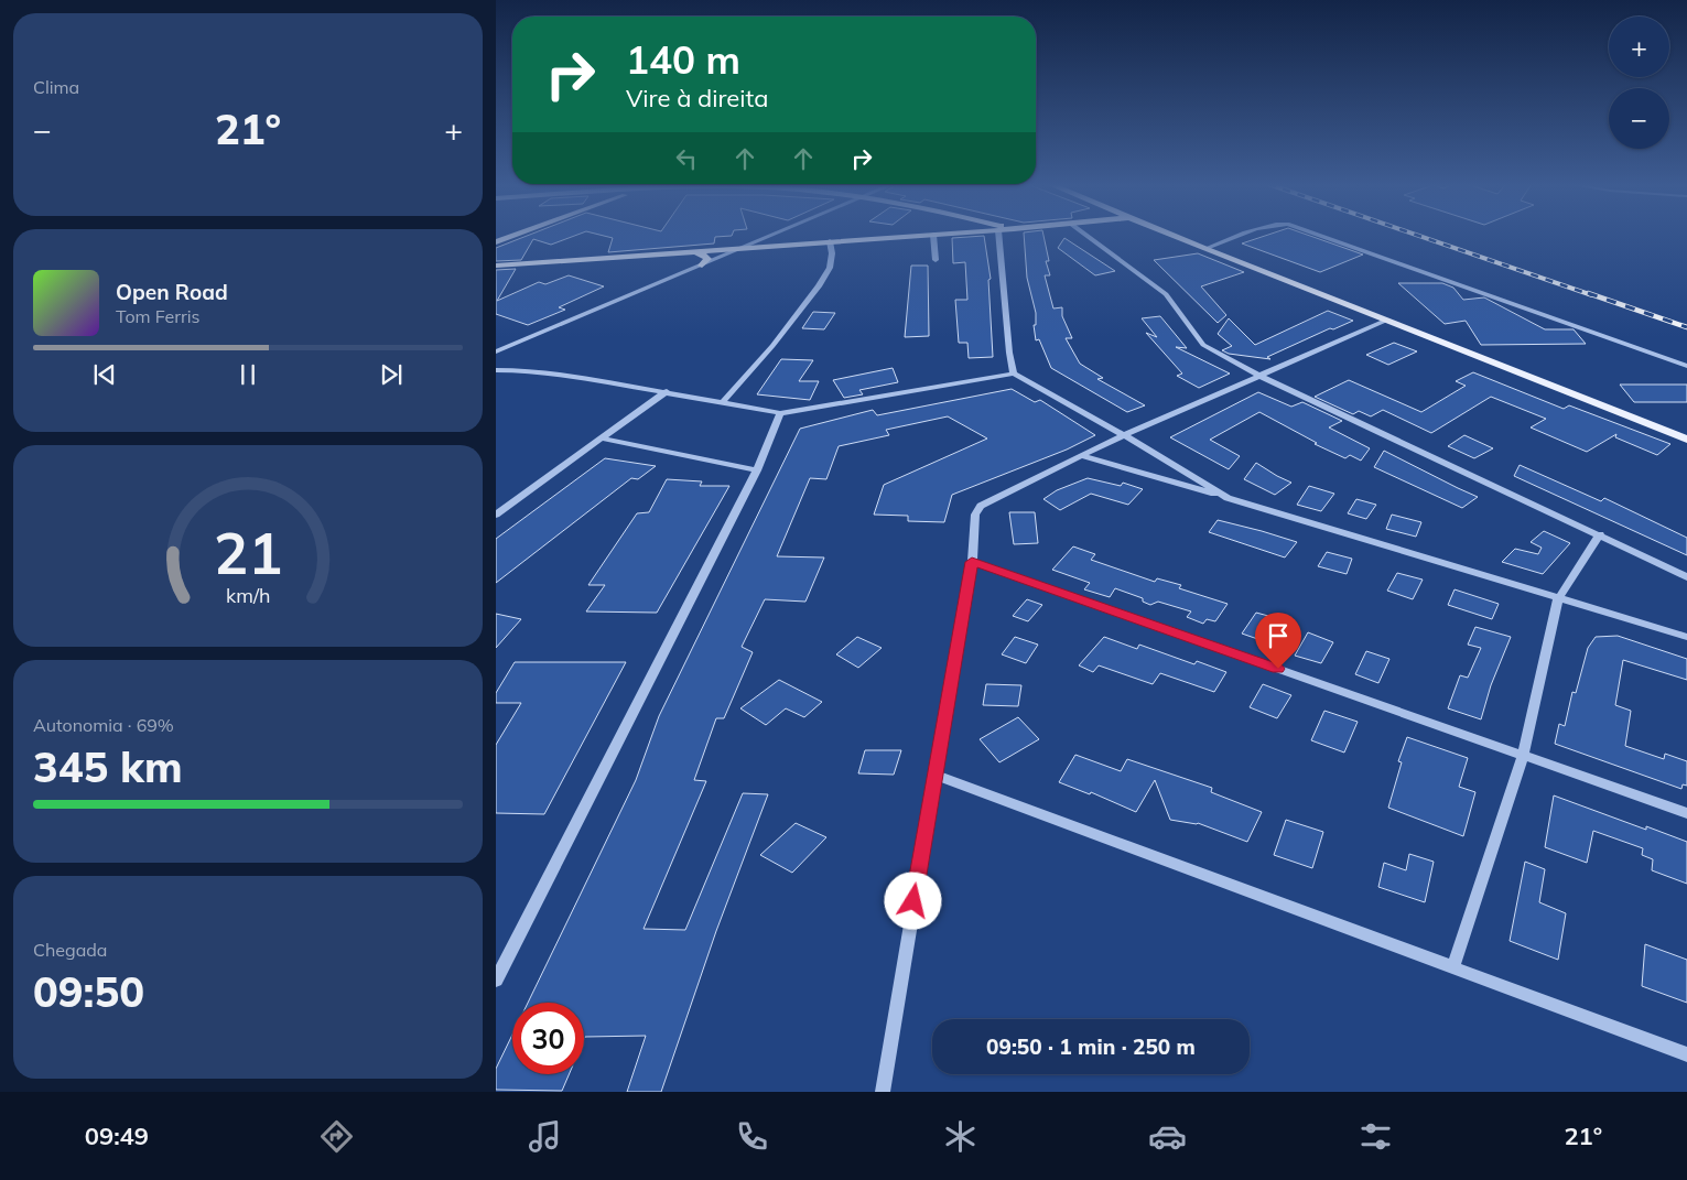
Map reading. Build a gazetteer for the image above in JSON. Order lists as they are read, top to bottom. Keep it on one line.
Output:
{"page":{"tile":["Clima",["Autonomia · 69%","345 km"],["Chegada","09:50"]],"map_buttons":["+","−"],"turn":["140 m","Vire à direita"],"heat":["−","21°","+"],"song":["Open Road","Tom Ferris"],"limit":"30","trip":"09:50 · 1 min · 250 m","tabs":["09:49","21°"],"gauge":["21","km/h"]}}
